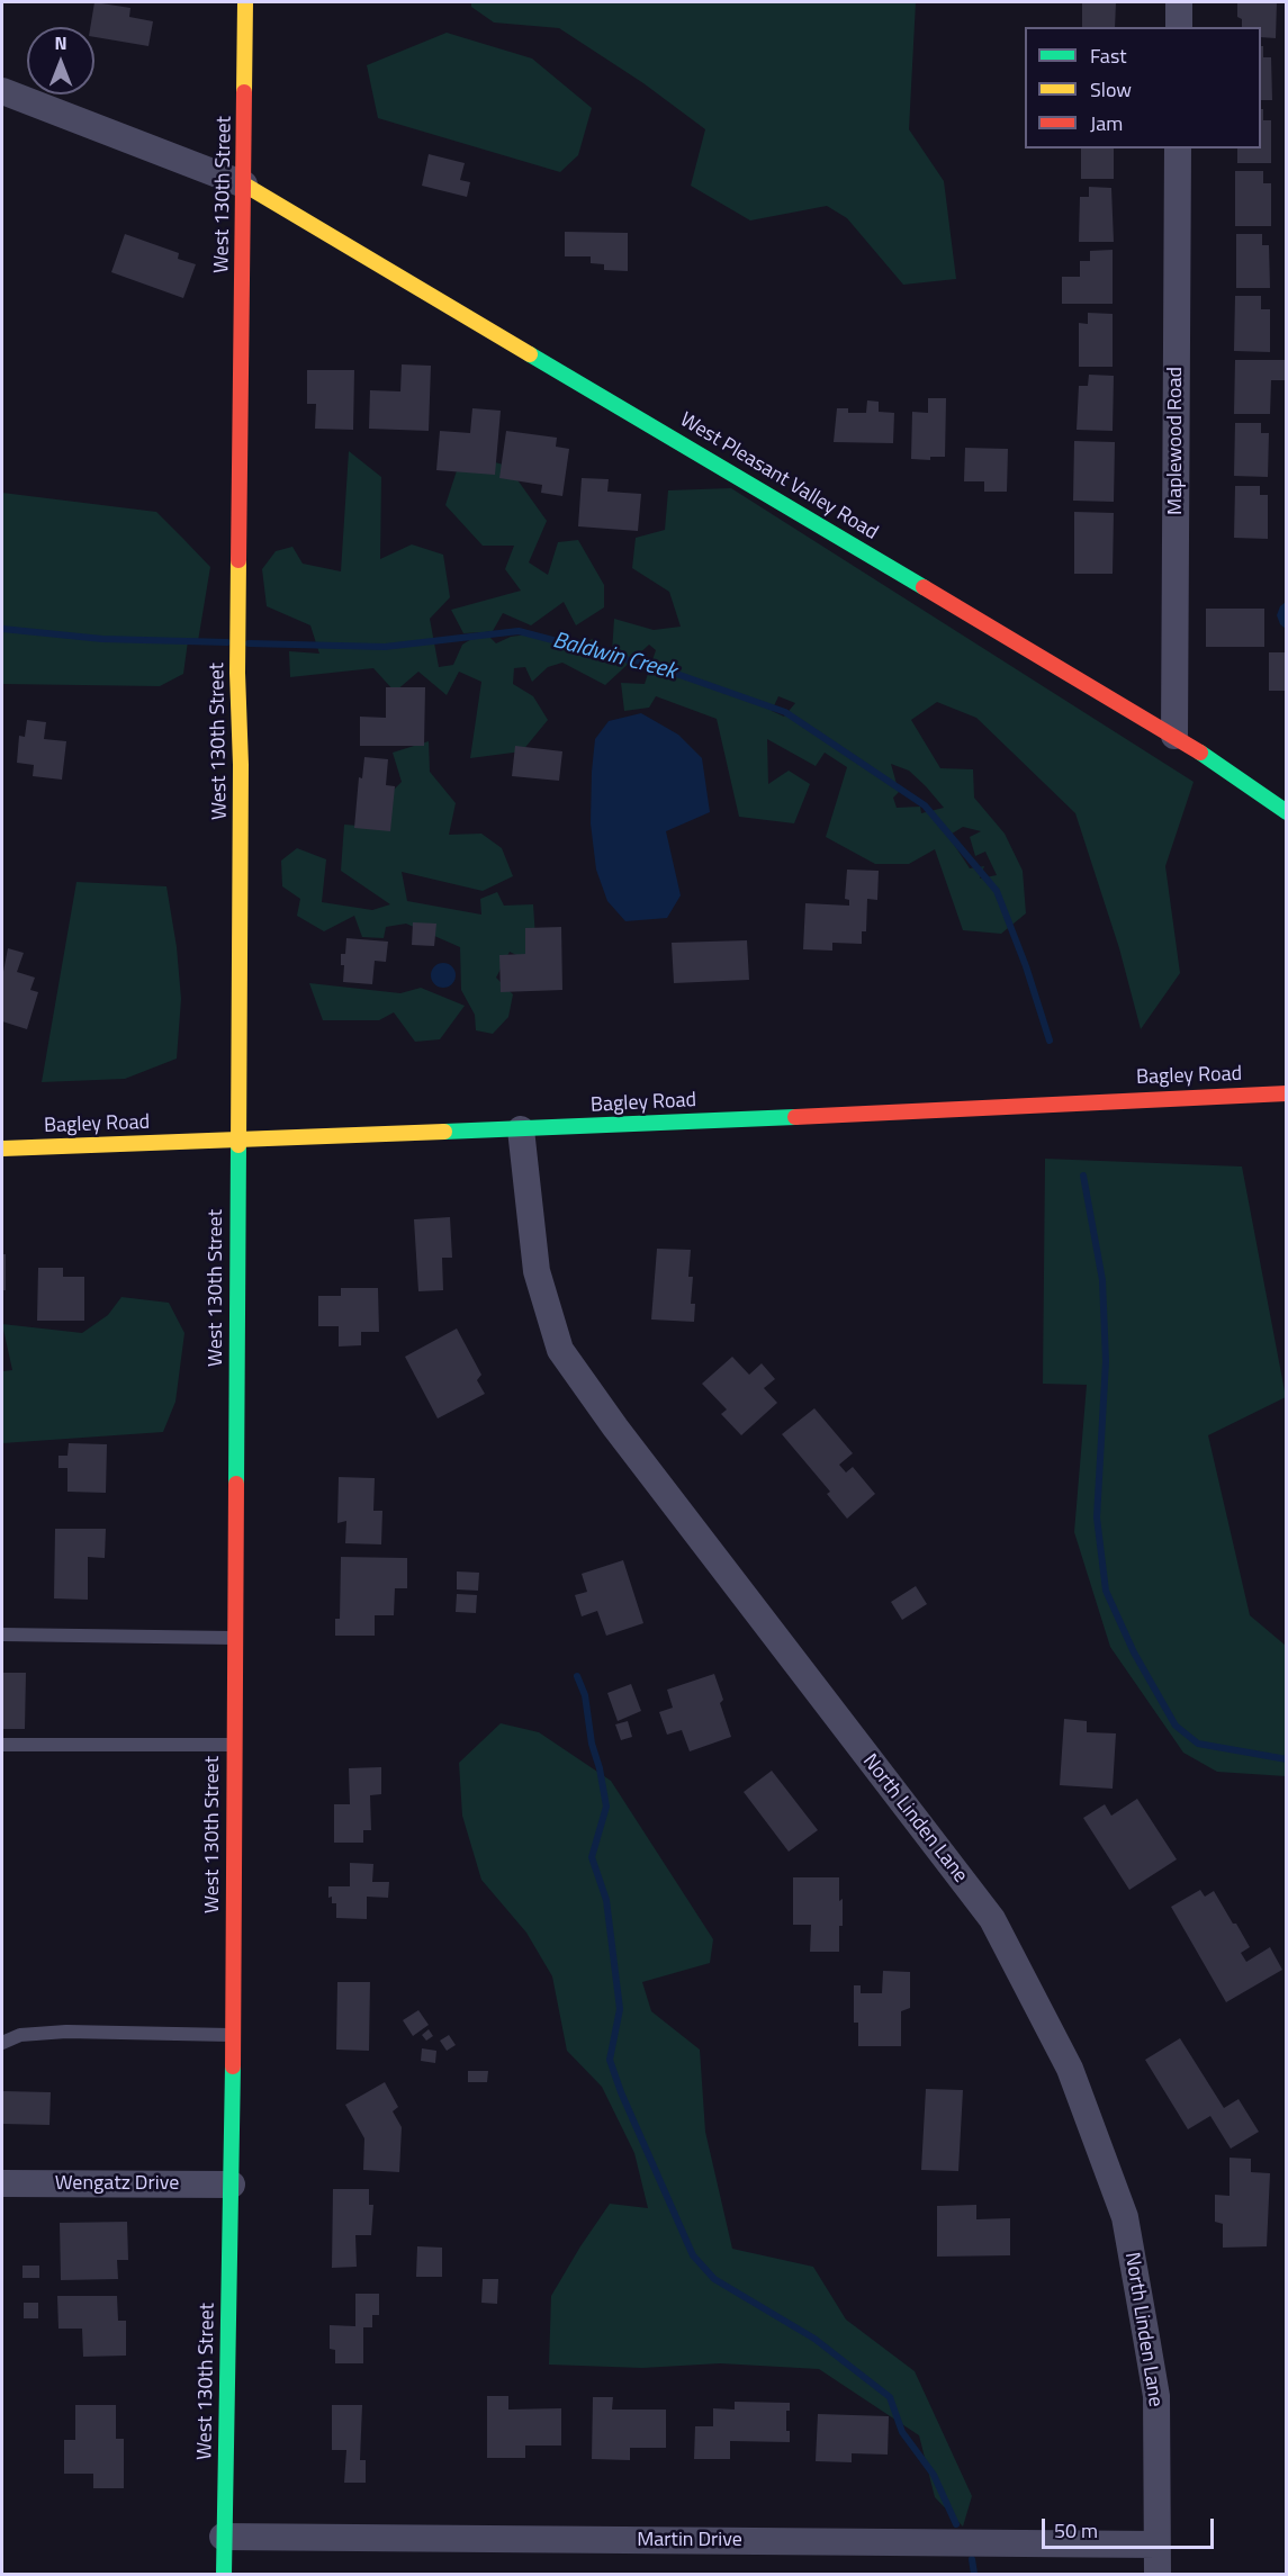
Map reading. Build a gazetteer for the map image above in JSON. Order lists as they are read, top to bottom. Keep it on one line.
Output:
{"streets":{"main road":["West 130th Street","West Pleasant Valley Road","Bagley Road"],"street":["Maplewood Road","North Linden Lane","Wengatz Drive","Martin Drive"]},"crossings":[["West 130th Street","West Pleasant Valley Road"],["West 130th Street","Bagley Road"],["West 130th Street","Wengatz Drive"],["West 130th Street","Martin Drive"],["Maplewood Road","West Pleasant Valley Road"],["Bagley Road","North Linden Lane"],["North Linden Lane","Martin Drive"]],"water":["Baldwin Creek"],"legend":["Fast","Slow","Jam"],"scale_bar":"50 m","north":"top"}
